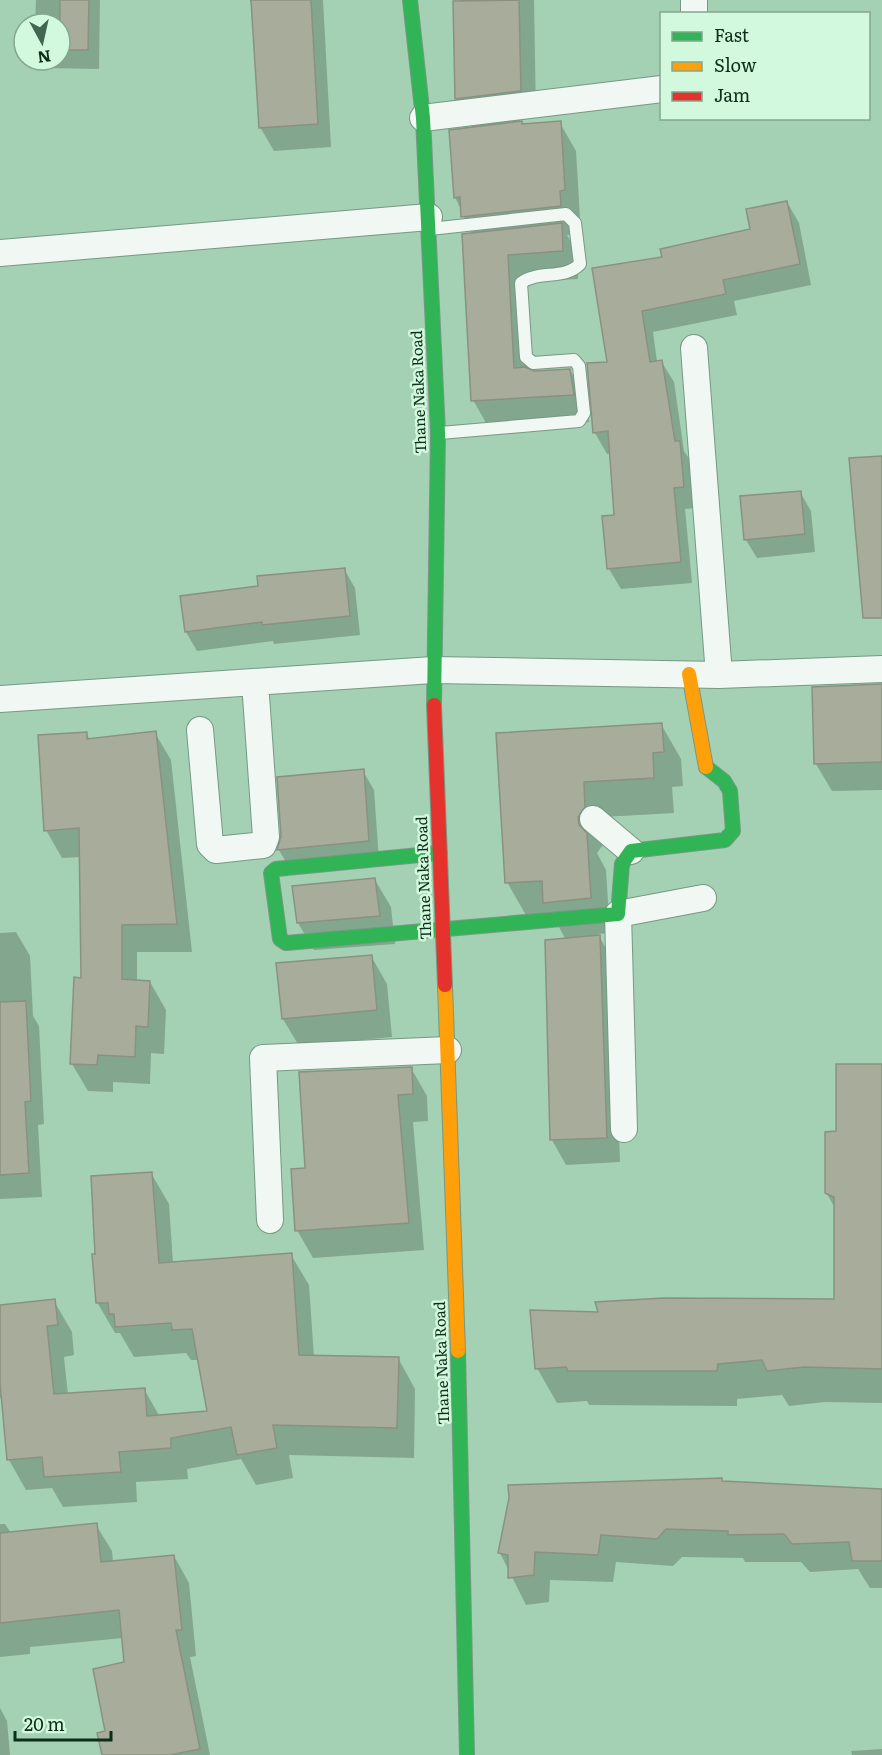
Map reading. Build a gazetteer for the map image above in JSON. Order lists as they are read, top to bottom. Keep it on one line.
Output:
{"streets":{"main road":["Thane Naka Road"]},"legend":["Fast","Slow","Jam"],"scale_bar":"20 m","north":"bottom"}
